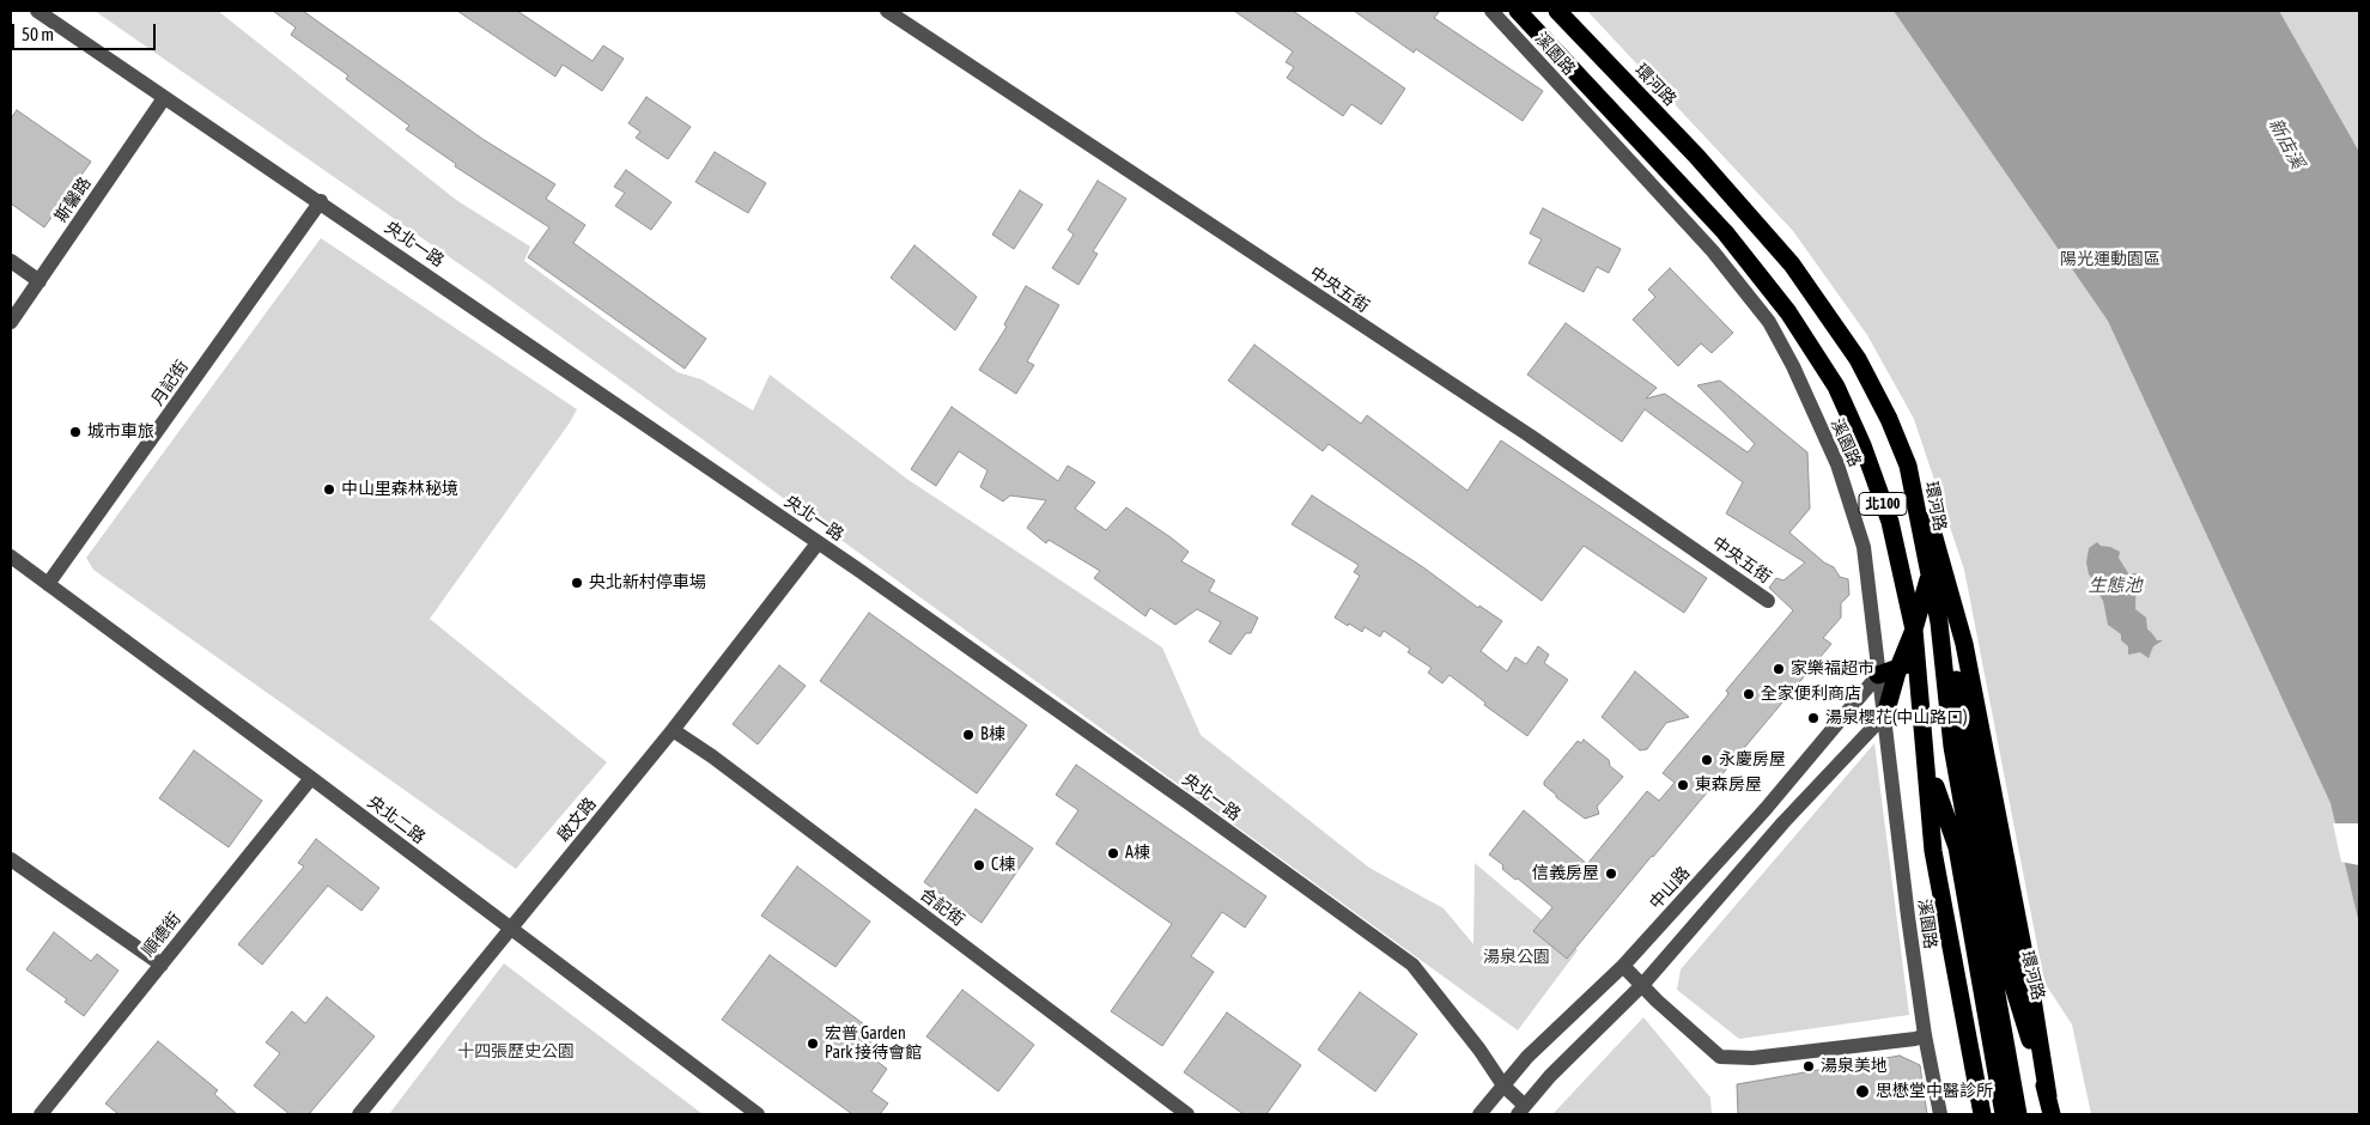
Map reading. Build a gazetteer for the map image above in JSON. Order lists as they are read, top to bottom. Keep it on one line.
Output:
{"streets":{"highway":["環河路","北100"],"street":["溪園路","斯馨路","央北一路","中央五街","月記街","央北二路","啟文路","中山路","合記街","順德街"]},"crossings":[["溪園路","中山路"],["斯馨路","央北一路"],["央北一路","月記街"],["央北一路","啟文路"],["央北一路","中山路"],["月記街","央北二路"],["央北二路","啟文路"],["央北二路","順德街"],["啟文路","合記街"]],"water":["新店溪","生態池"],"parks":["陽光運動園區","湯泉公園","十四張歷史公園"],"places":["城市車旅","中山里森林秘境","央北新村停車場","家樂福超市","全家便利商店","湯泉櫻花(中山路口)","B棟","永慶房屋","東森房屋","A棟","C棟","信義房屋","宏普 Garden Park 接待會館","湯泉美地","思懋堂中醫診所"],"scale_bar":"50 m"}
